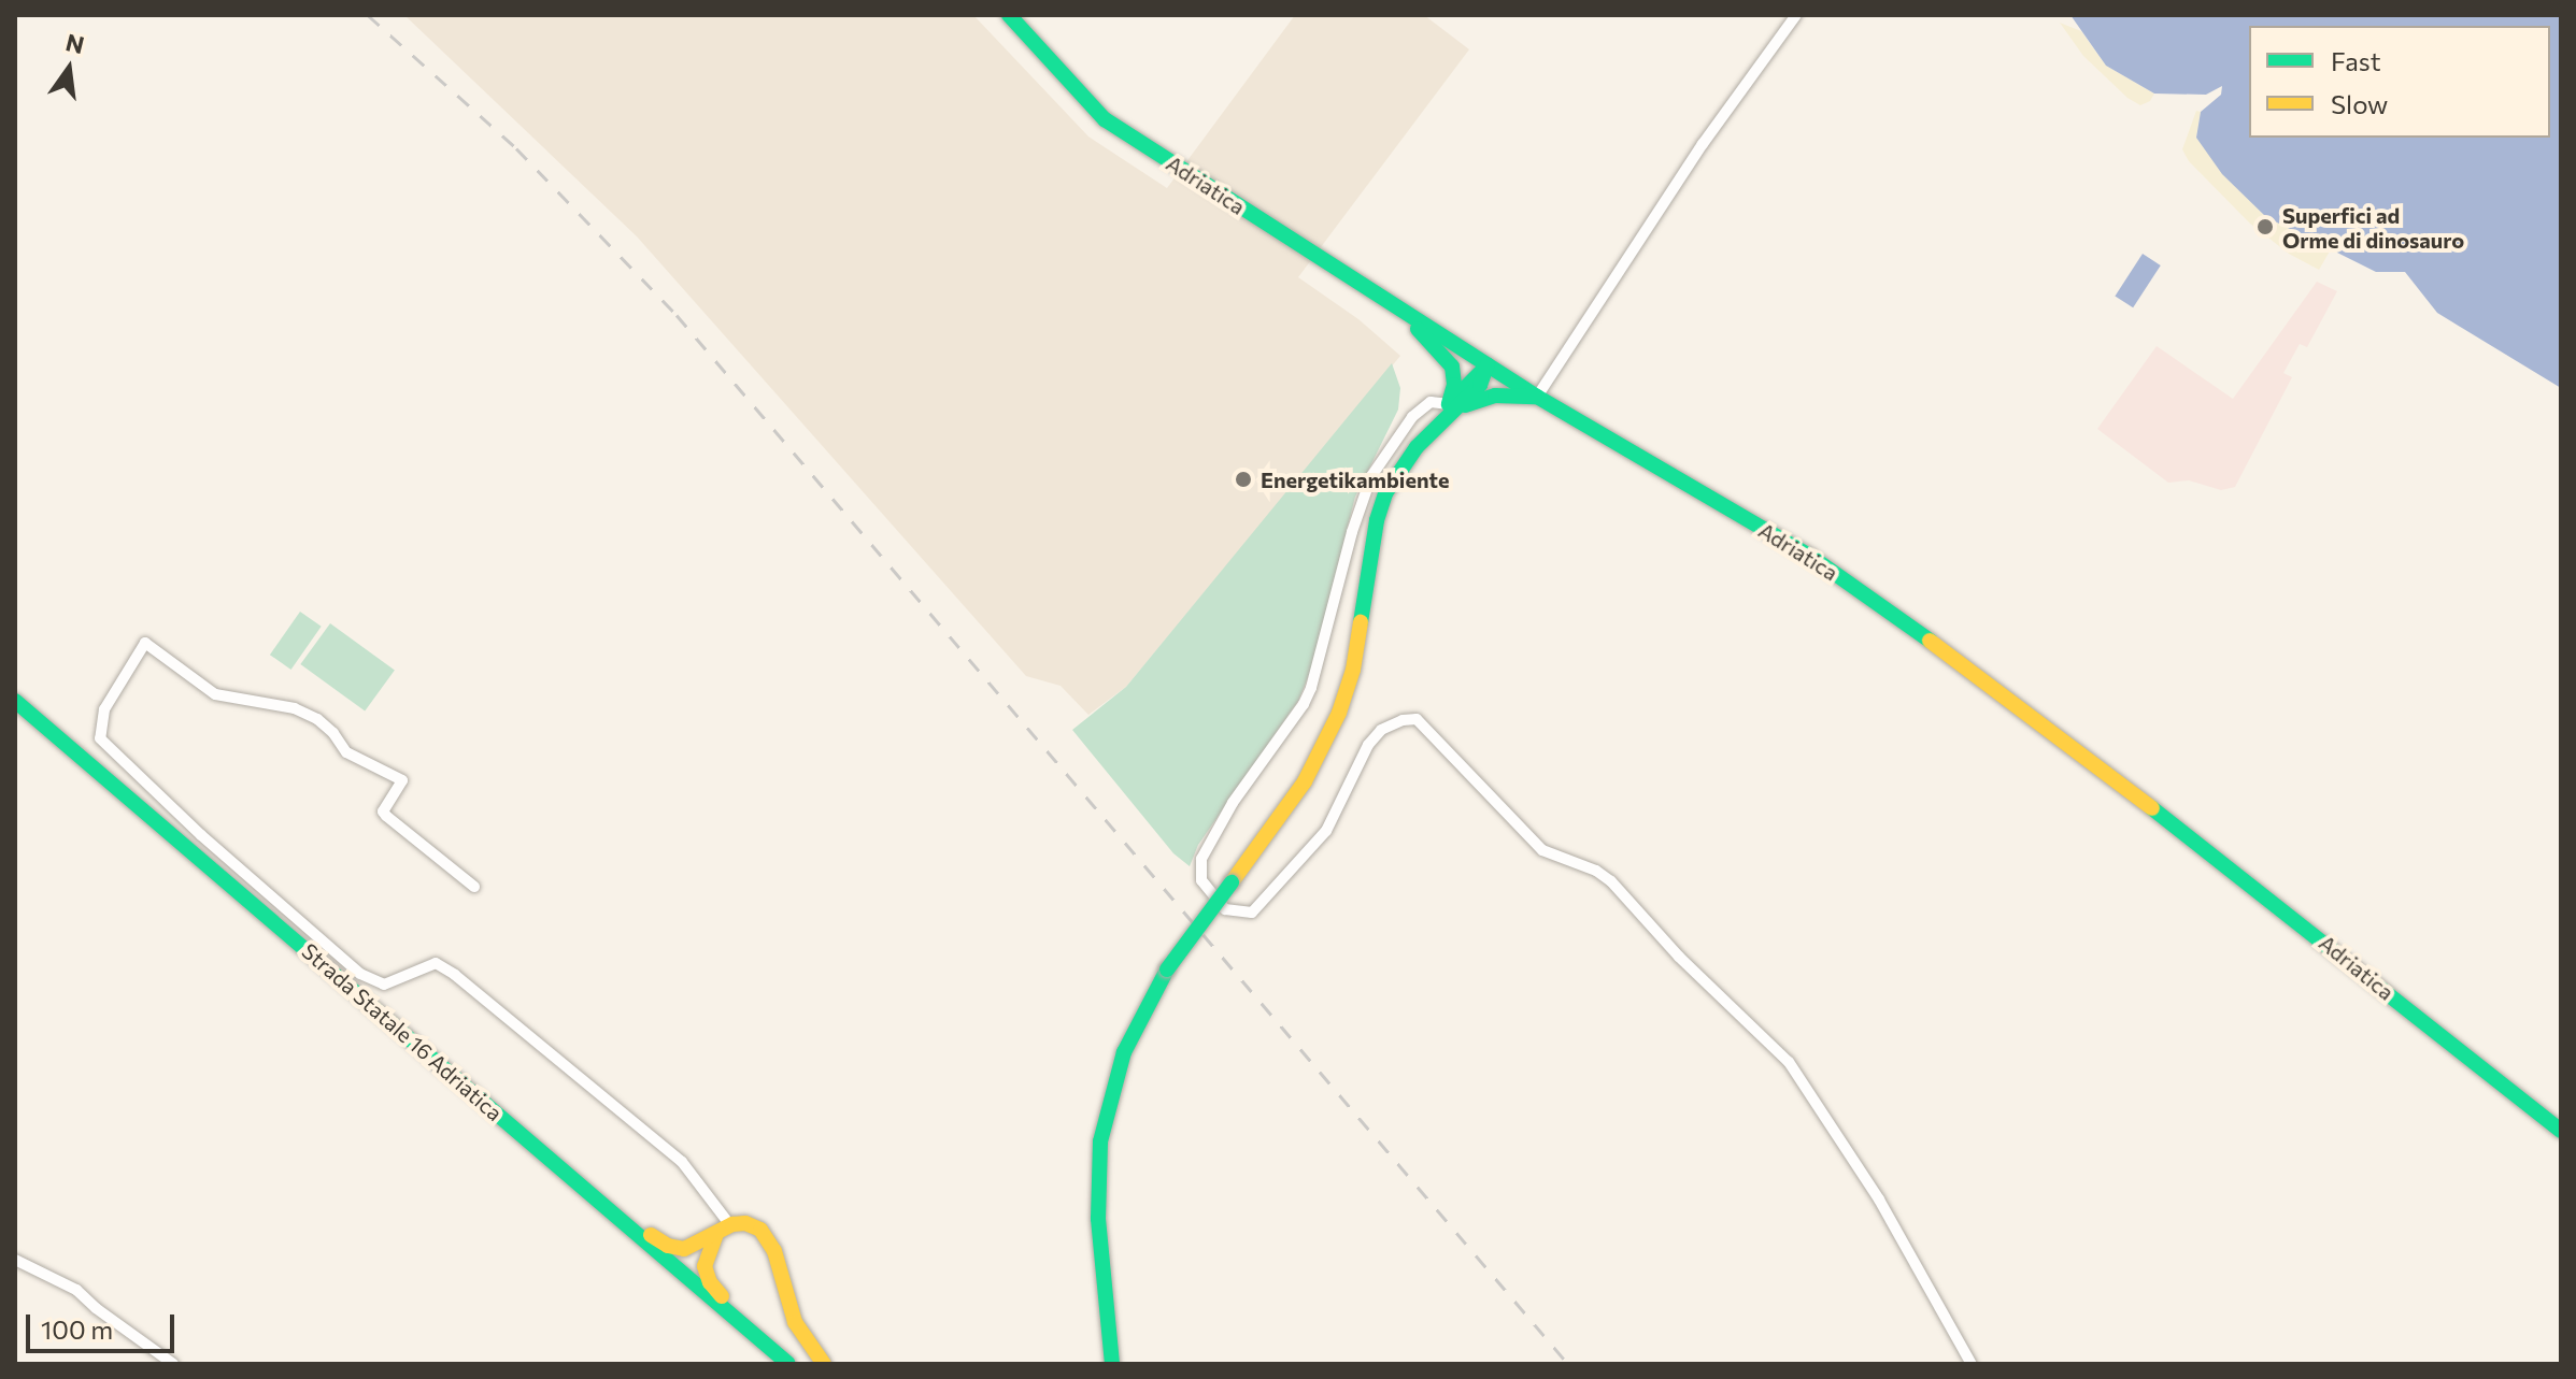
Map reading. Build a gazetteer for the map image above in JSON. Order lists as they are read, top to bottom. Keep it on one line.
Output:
{"streets":{"main road":["Adriatica","Strada Statale 16 Adriatica"]},"places":["Superfici ad Orme di dinosauro","Energetikambiente"],"legend":["Fast","Slow"],"scale_bar":"100 m","north":"top"}
